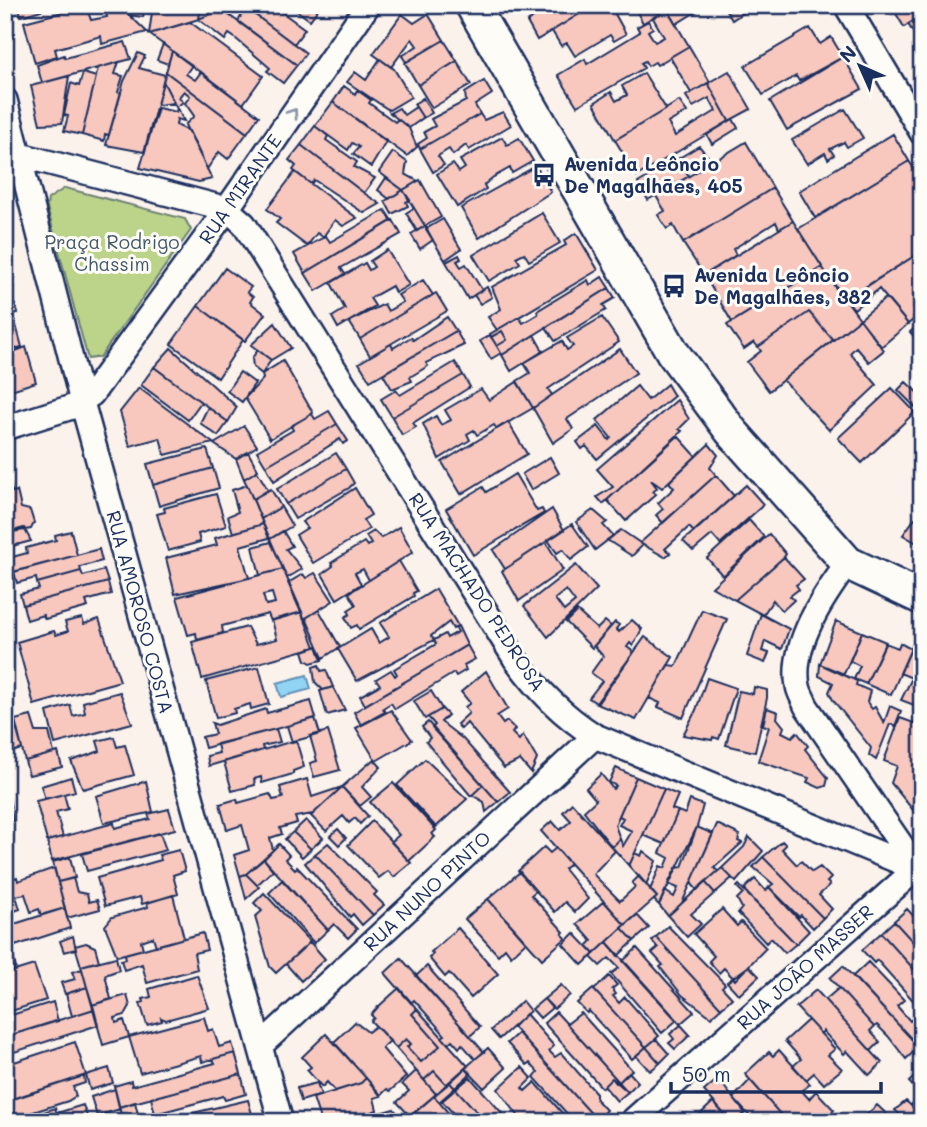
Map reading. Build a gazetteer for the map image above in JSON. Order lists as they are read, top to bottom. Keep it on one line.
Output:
{"streets":{"street":["RUA MIRANTE","RUA MACHADO PEDROSA","RUA AMOROSO COSTA","RUA NUNO PINTO","RUA JOÃO MASSER"]},"crossings":[["RUA MIRANTE","RUA MACHADO PEDROSA"],["RUA MIRANTE","RUA AMOROSO COSTA"],["RUA MACHADO PEDROSA","RUA NUNO PINTO"],["RUA MACHADO PEDROSA","RUA JOÃO MASSER"],["RUA AMOROSO COSTA","RUA NUNO PINTO"]],"one_way":["RUA MIRANTE"],"parks":["Praça Rodrigo Chassim"],"places":{"bus stop":["Avenida Leôncio De Magalhães, 405","Avenida Leôncio De Magalhães, 382"]},"scale_bar":"50 m","north":"top left"}
